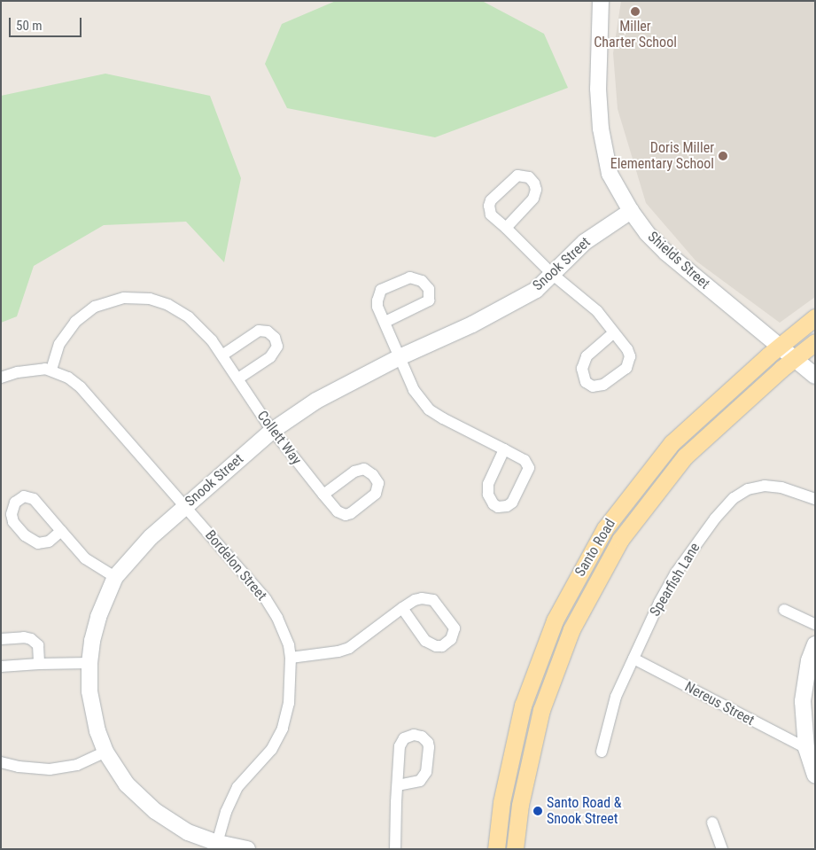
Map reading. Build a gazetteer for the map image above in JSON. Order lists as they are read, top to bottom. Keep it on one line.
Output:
{"streets":{"main road":["Santo Road"],"street":["Shields Street","Snook Street","Collett Way","Bordelon Street","Spearfish Lane","Nereus Street"]},"crossings":[["Shields Street","Snook Street"],["Shields Street","Santo Road"],["Snook Street","Collett Way"],["Snook Street","Bordelon Street"],["Collett Way","Bordelon Street"],["Spearfish Lane","Nereus Street"]],"places":["Miller Charter School","Doris Miller Elementary School","Santo Road & Snook Street"],"scale_bar":"50 m"}
